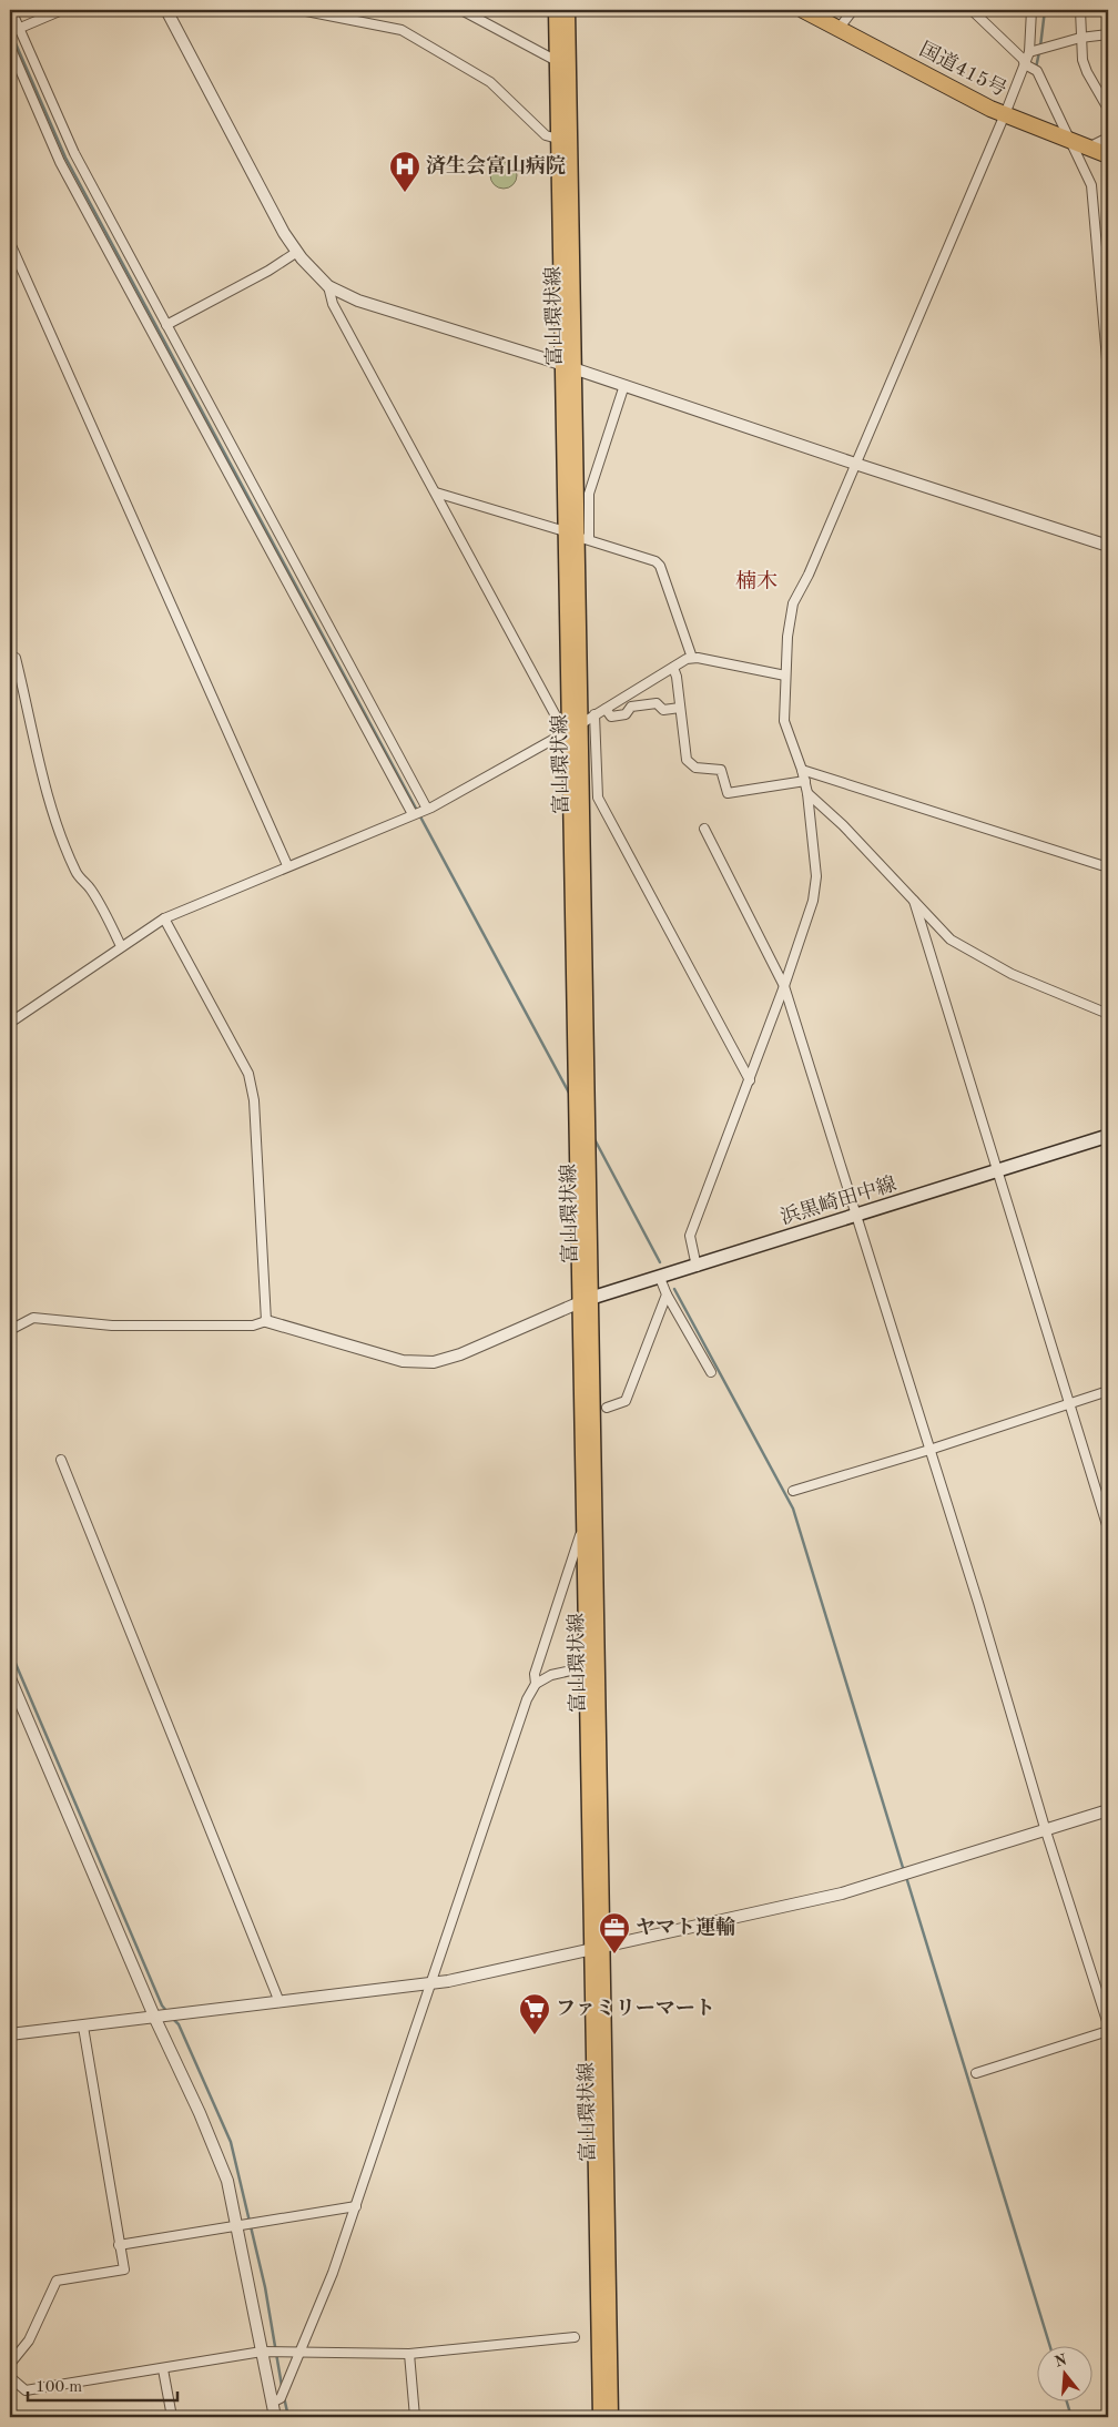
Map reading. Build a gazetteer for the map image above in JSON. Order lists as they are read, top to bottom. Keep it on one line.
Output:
{"streets":{"highway":["国道415号"],"main road":["富山環状線","浜黒崎田中線"]},"crossings":[["富山環状線","浜黒崎田中線"]],"districts":["楠木"],"places":{"hospital":["済生会富山病院"],"office":["ヤマト運輸"],"supermarket":["ファミリーマート"]},"scale_bar":"100 m","north":"top"}
